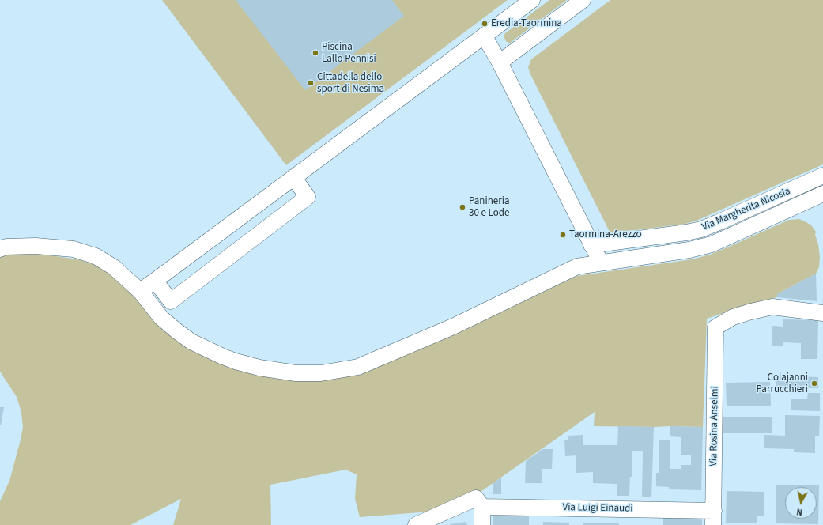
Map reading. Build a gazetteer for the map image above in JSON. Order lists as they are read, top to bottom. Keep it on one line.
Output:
{"streets":{"street":["Via Margherita Nicosia","Via Rosina Anselmi","Via Luigi Einaudi"]},"crossings":[["Via Rosina Anselmi","Via Luigi Einaudi"]],"places":["Eredia-Taormina","Piscina Lallo Pennisi","Cittadella dello sport di Nesima","Panineria 30 e Lode","Taormina-Arezzo","Colajanni Parrucchieri"],"north":"bottom"}
